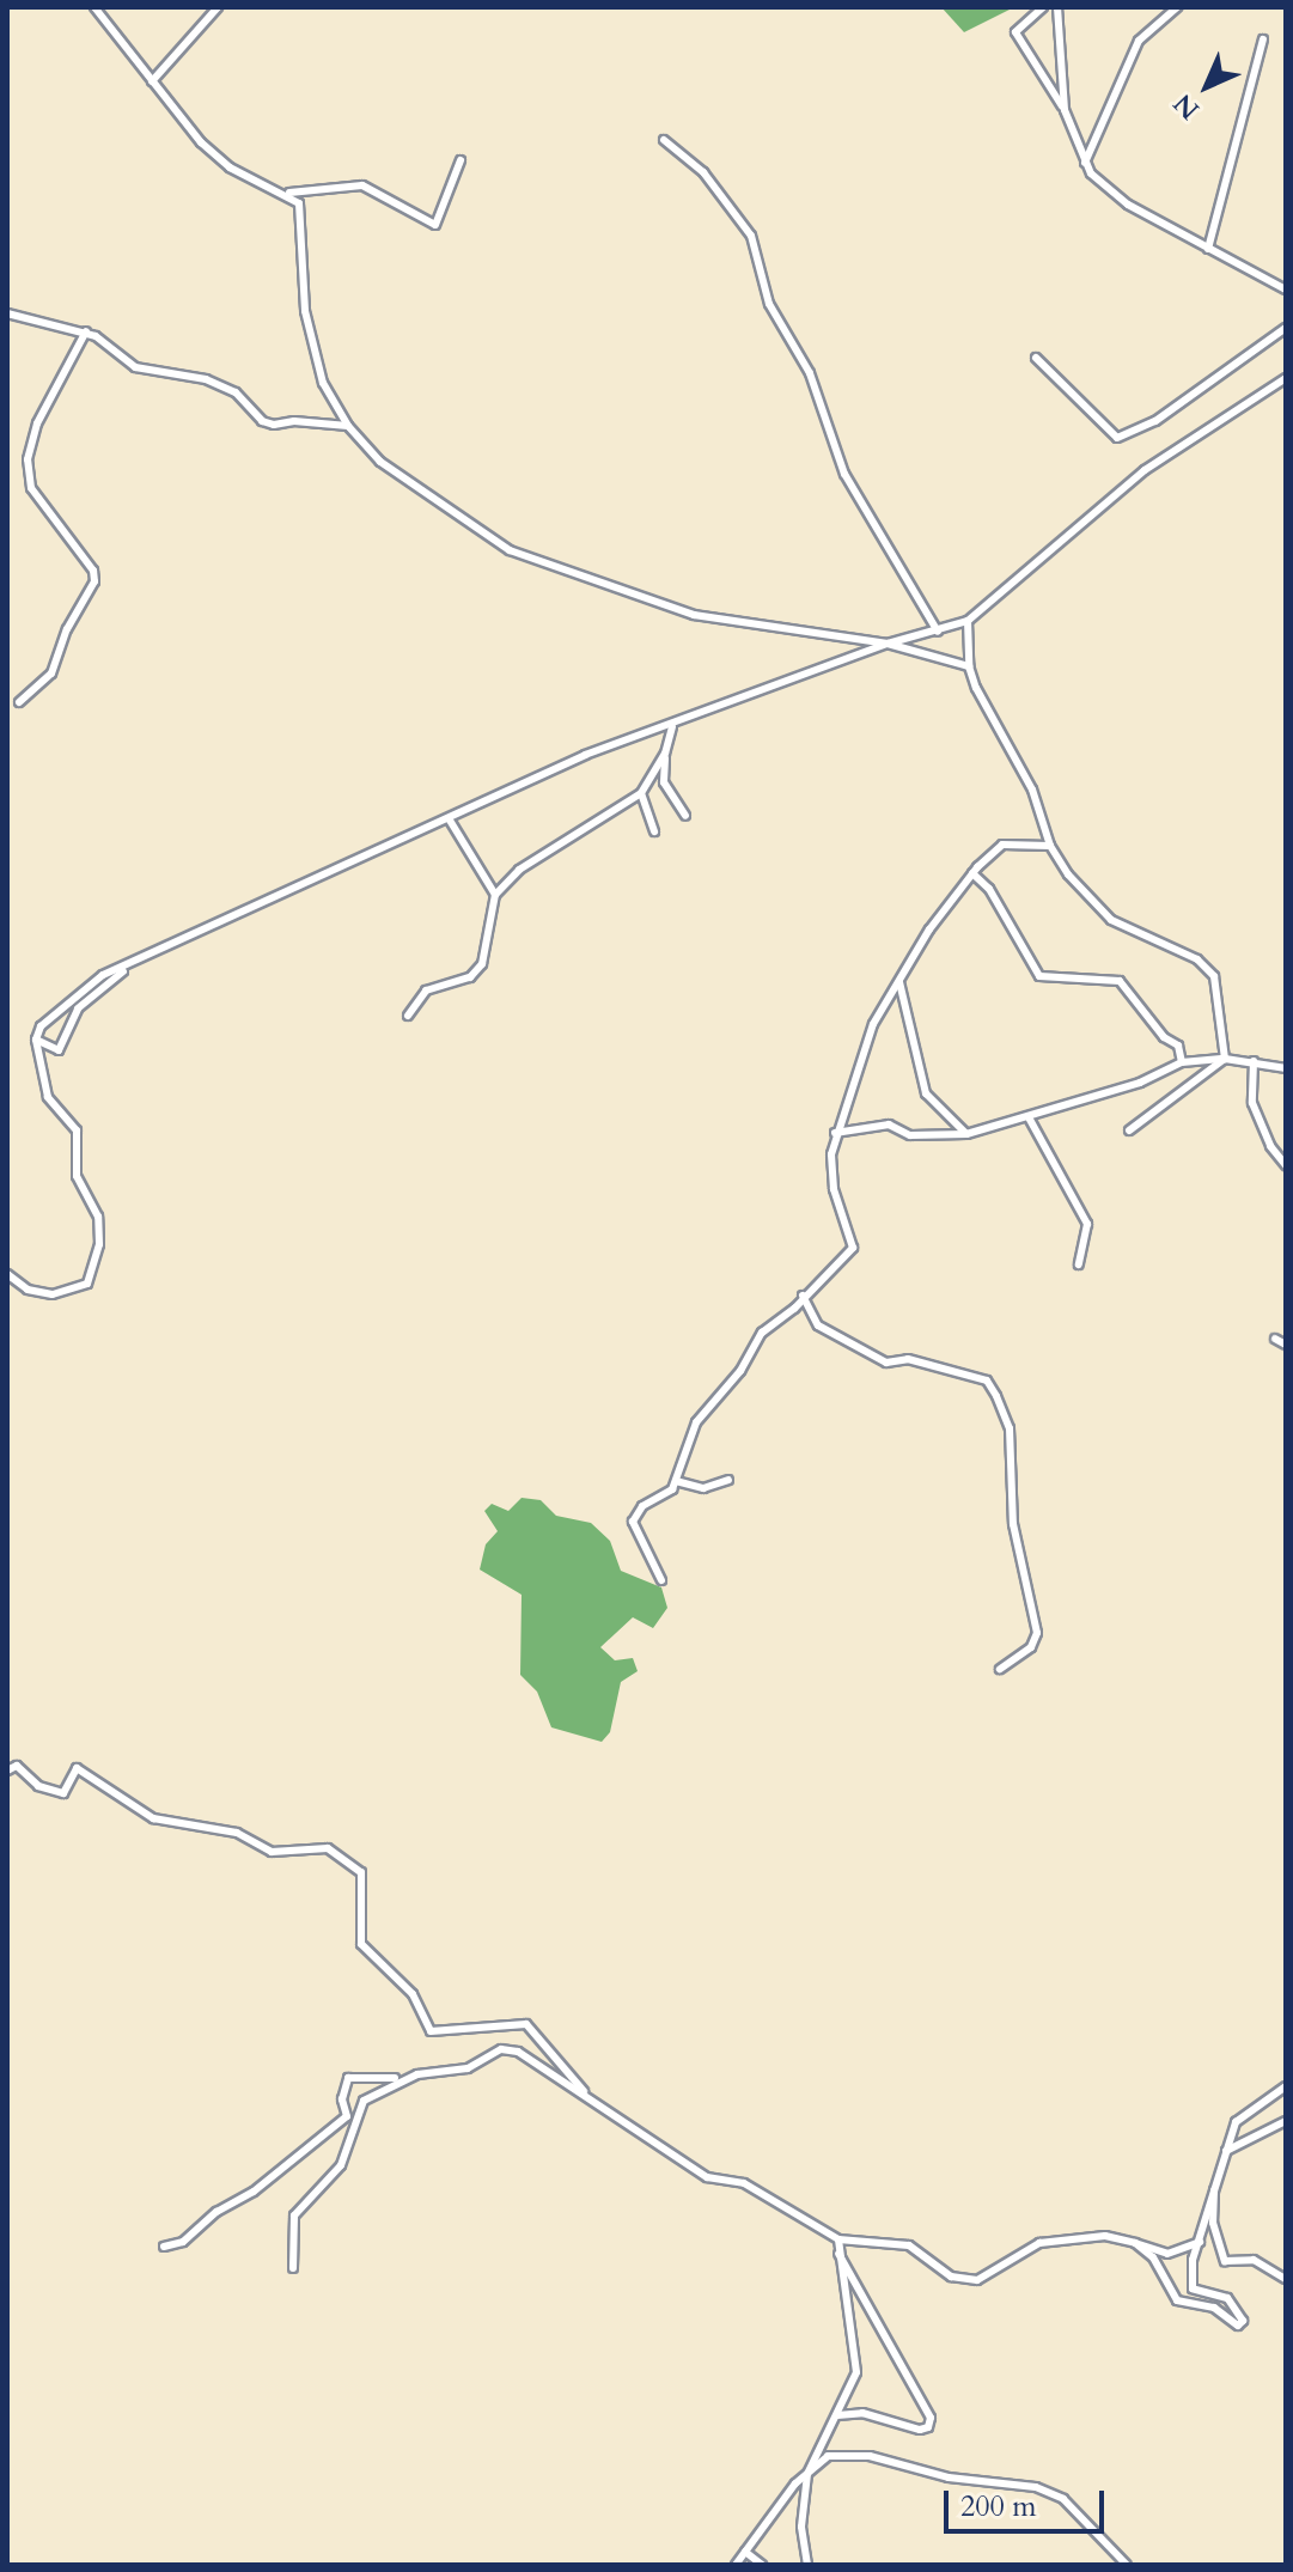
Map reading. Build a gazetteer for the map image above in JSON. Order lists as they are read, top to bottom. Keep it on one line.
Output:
{"scale_bar":"200 m","north":"bottom left"}
